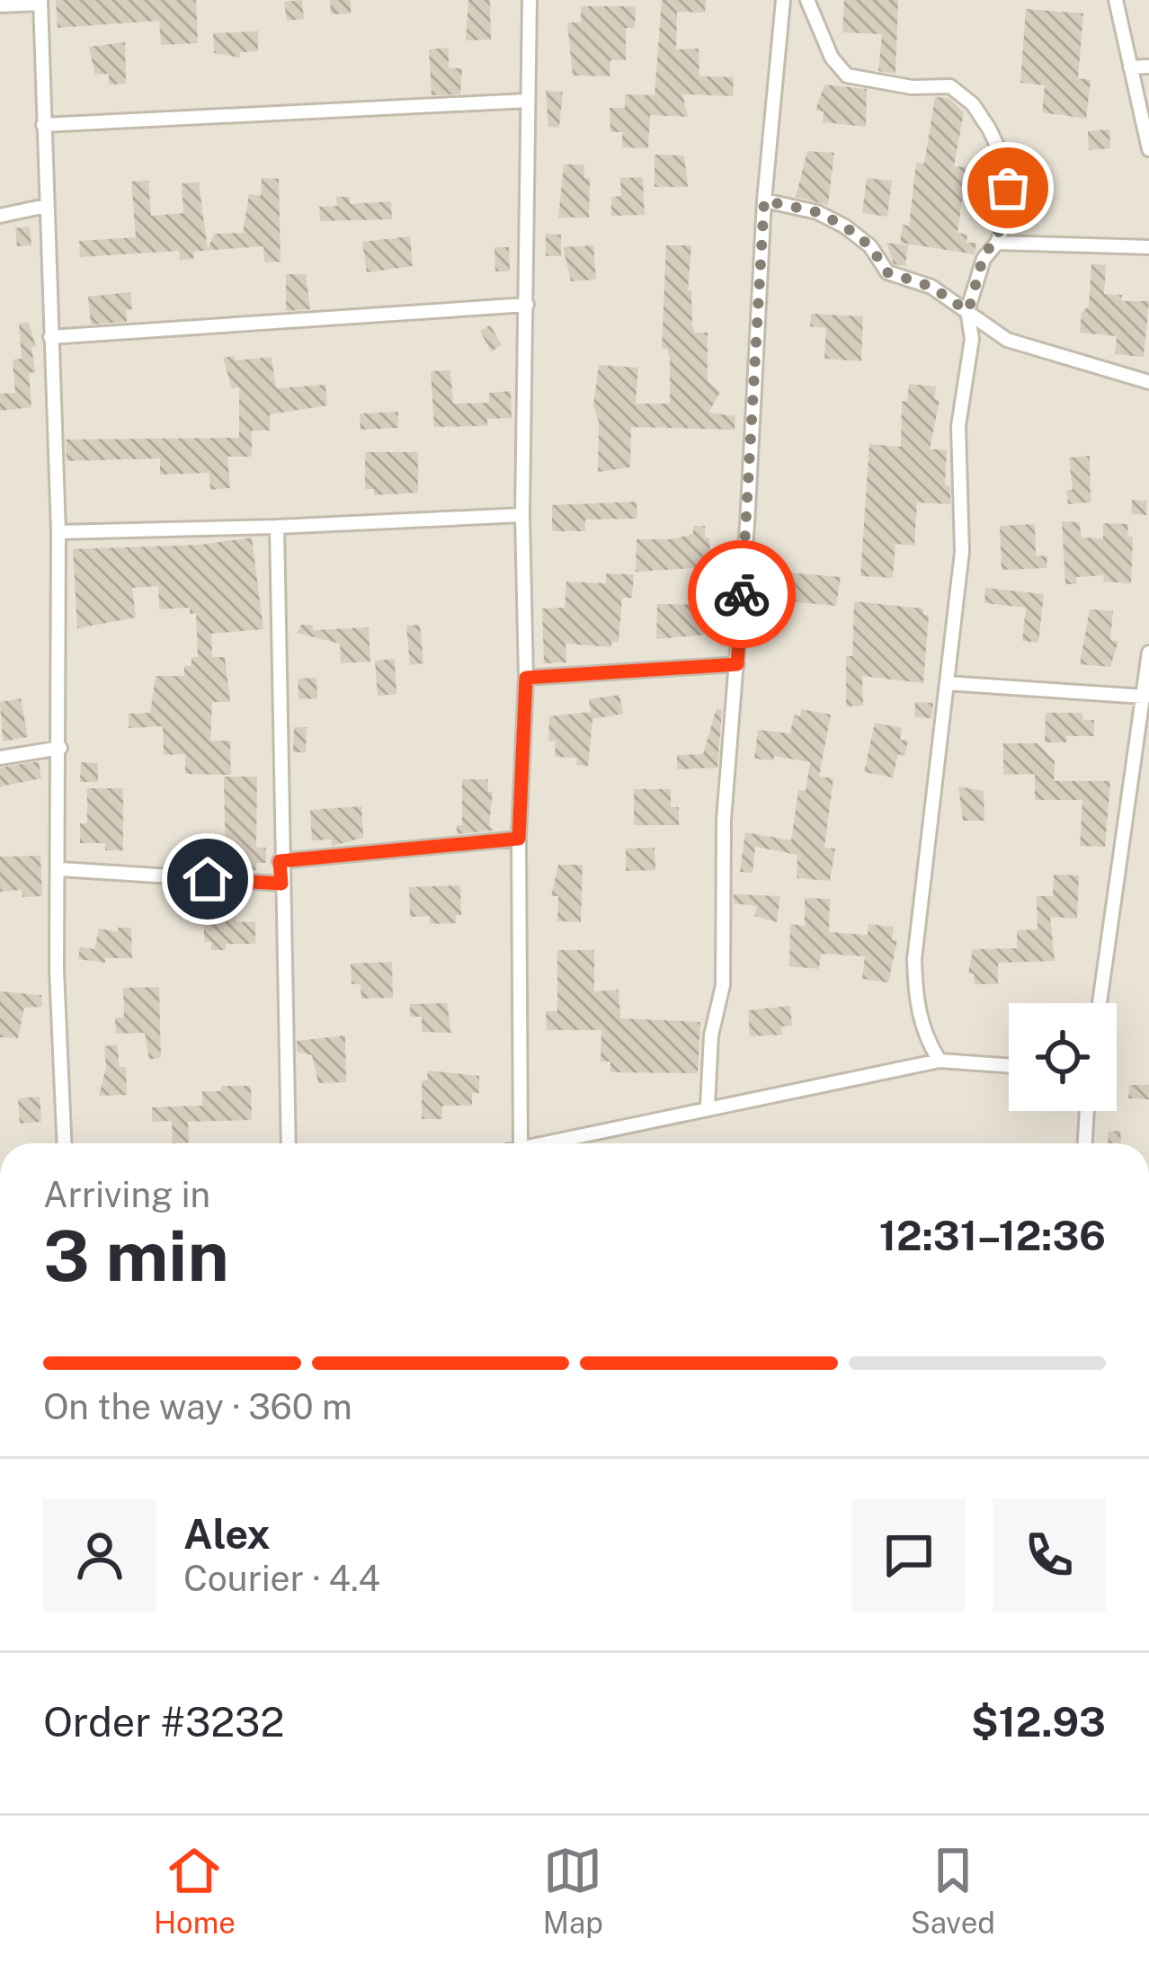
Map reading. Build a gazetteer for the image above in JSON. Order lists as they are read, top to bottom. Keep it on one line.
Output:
{"page":{"heading":["3 min","Arriving in","12:31–12:36"],"panel":["Alex","Courier · 4.4","Order #3232","$12.93"],"bar":"On the way · 360 m","tabs":["Home","Map","Saved"]}}
